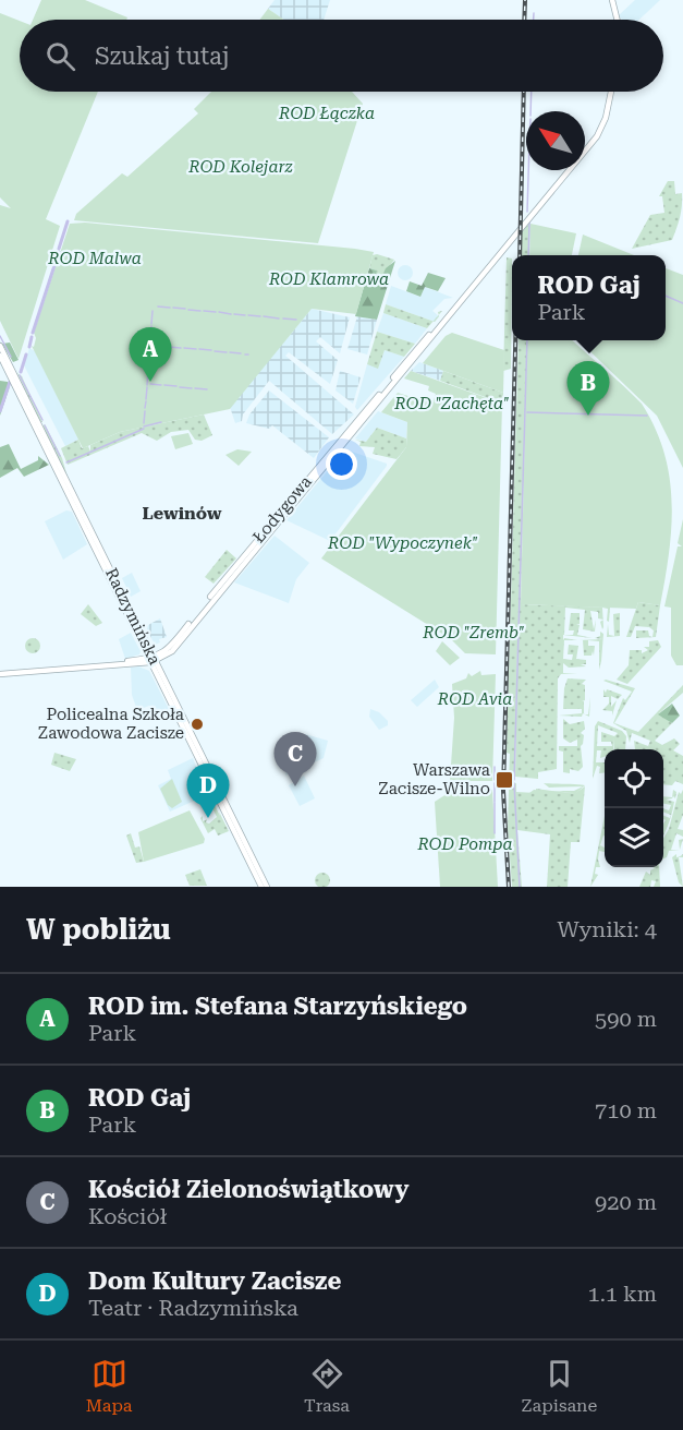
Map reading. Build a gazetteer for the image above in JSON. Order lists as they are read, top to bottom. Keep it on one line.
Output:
{"streets":{"main road":["Łodygowa","Radzymińska"]},"crossings":[["Łodygowa","Radzymińska"]],"districts":["Lewinów"],"parks":["ROD Łączka","ROD Kolejarz","ROD Malwa","ROD Klamrowa","ROD \"Zachęta\"","ROD \"Wypoczynek\"","ROD \"Zremb\"","ROD Avia","ROD Pompa"],"places":{"other":["Policealna Szkoła Zawodowa Zacisze"],"transit":["Warszawa Zacisze-Wilno"]},"north":"top left","page":{"search":"Szukaj tutaj","popup":["ROD Gaj","Park"],"pins":["A","B","C","D"],"heading":["W pobliżu","Wyniki: 4"],"list":[{"mark":"A","name":"ROD im. Stefana Starzyńskiego","note":"Park","value":"590 m"},{"mark":"B","name":"ROD Gaj","note":"Park","value":"710 m"},{"mark":"C","name":"Kościół Zielonoświątkowy","note":"Kościół","value":"920 m"},{"mark":"D","name":"Dom Kultury Zacisze","note":"Teatr · Radzymińska","value":"1.1 km"}],"nav":["Mapa","Trasa","Zapisane"]}}
